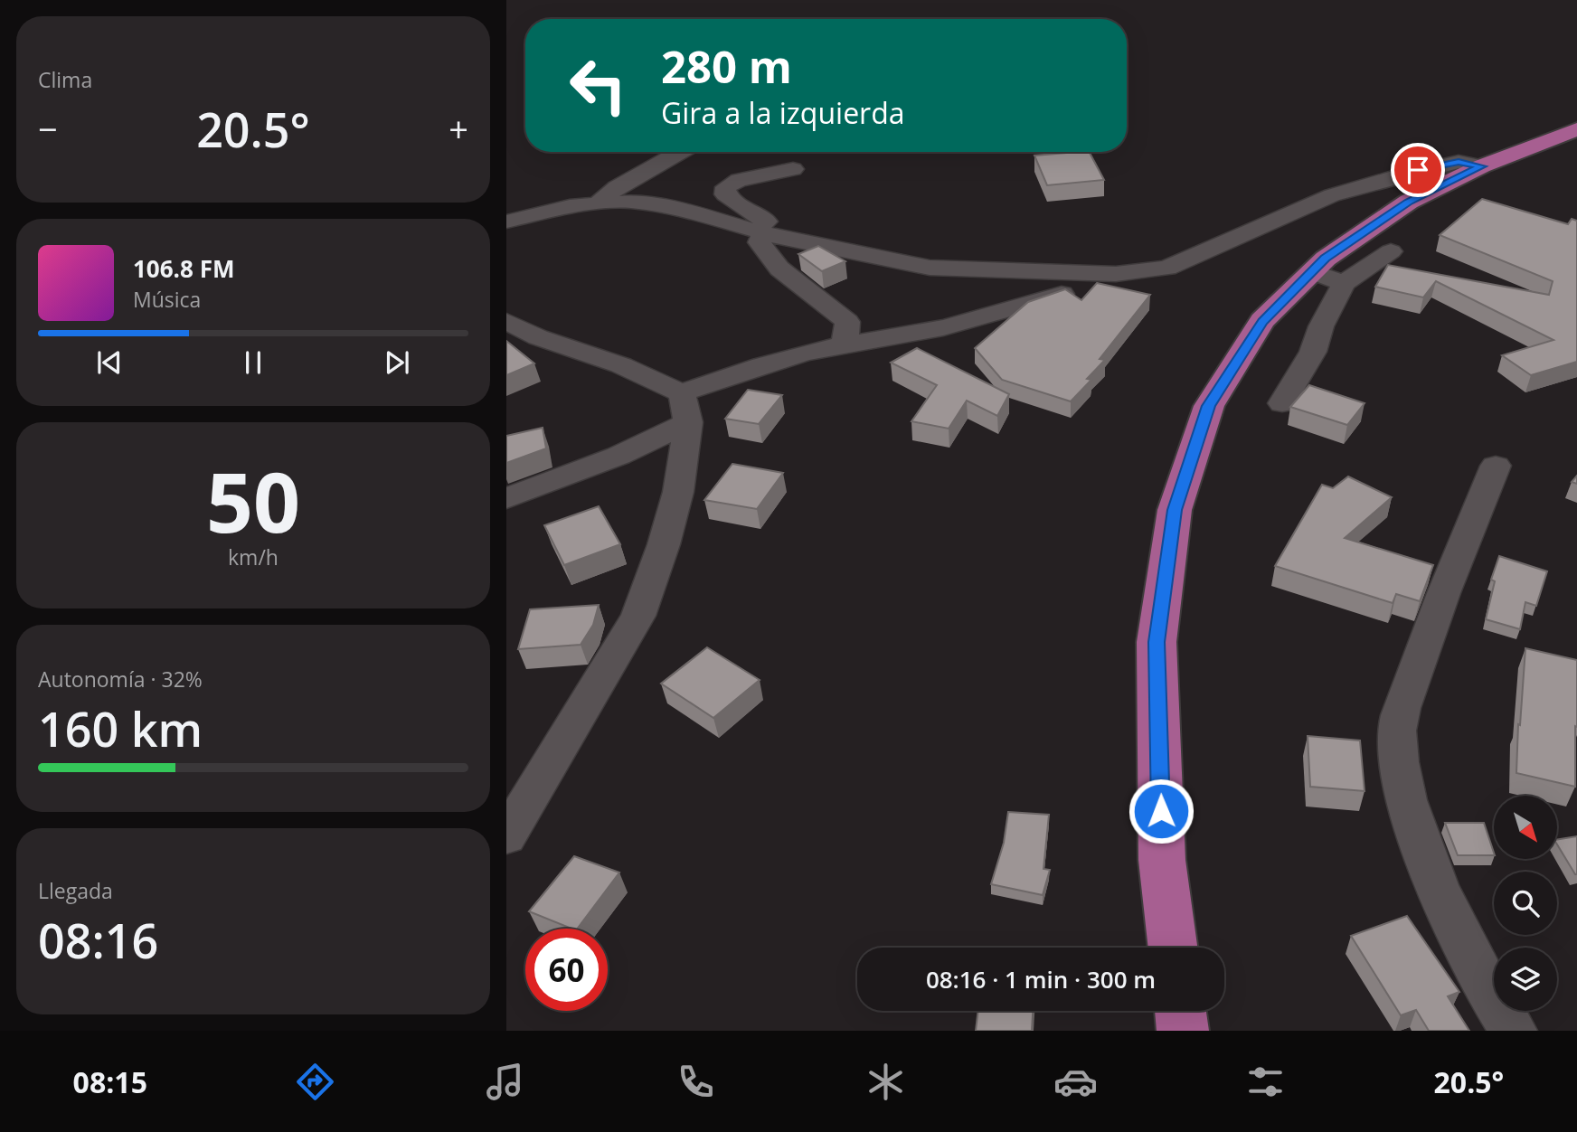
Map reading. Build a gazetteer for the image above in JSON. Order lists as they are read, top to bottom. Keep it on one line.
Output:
{"north":"bottom right","page":{"tile":["Clima",["50","km/h"],["Autonomía · 32%","160 km"],["Llegada","08:16"]],"turn":["280 m","Gira a la izquierda"],"heat":["−","20.5°","+"],"song":["106.8 FM","Música"],"limit":"60","trip":"08:16 · 1 min · 300 m","tabs":["08:15","20.5°"]}}
